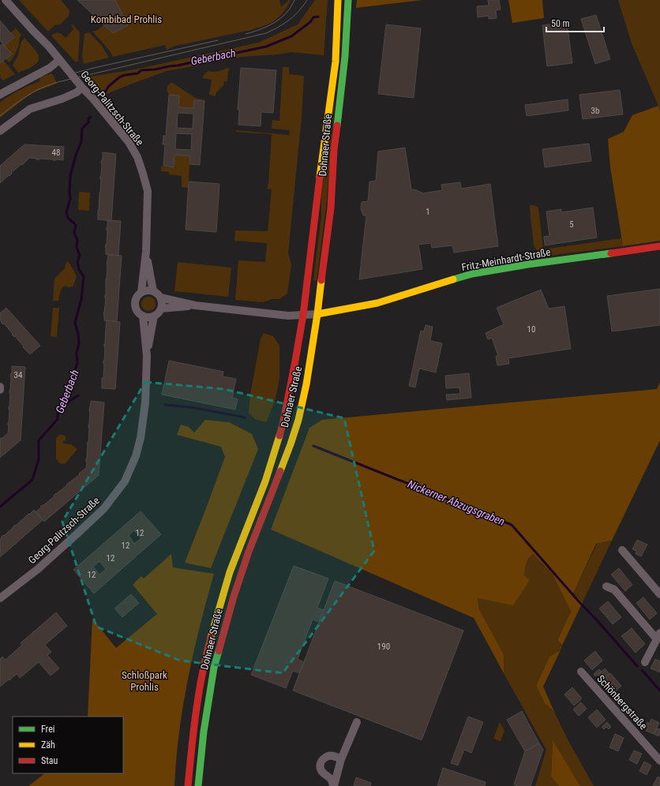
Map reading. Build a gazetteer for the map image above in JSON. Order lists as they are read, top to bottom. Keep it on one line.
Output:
{"streets":{"main road":["Dohnaer Straße","Fritz-Meinhardt-Straße"],"street":["Georg-Palitzsch-Straße","Schönbergstraße"]},"crossings":[["Dohnaer Straße","Fritz-Meinhardt-Straße"]],"water":["Geberbach","Nickerner Abzugsgraben"],"parks":["Kombibad Prohlis","Schloßpark Prohlis"],"house_numbers":["3b","48","1","5","10","34","12","12","12","12","190"],"legend":["Frei","Zäh","Stau"],"scale_bar":"50 m"}
